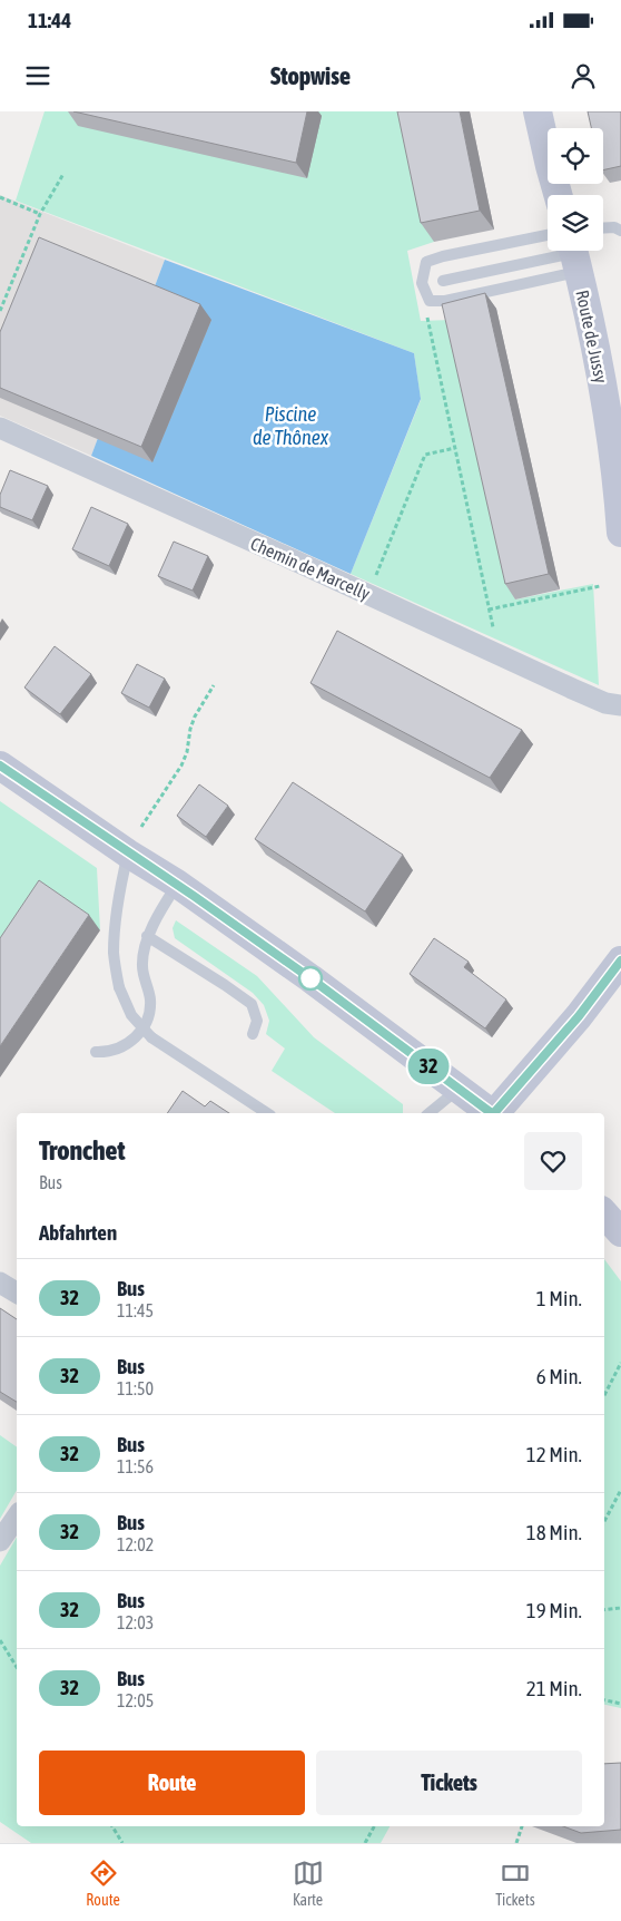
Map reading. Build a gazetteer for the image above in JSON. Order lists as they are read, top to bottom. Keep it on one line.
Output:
{"streets":{"main road":["Route de Jussy"],"street":["Chemin de Marcelly"]},"water":["Piscine de Thônex"],"lines":["bus line 32"],"page":{"status":"11:44","header":"Stopwise","on_map":"32","heading":[["Tronchet","Bus"],"Abfahrten"],"list":[{"mark":"32","name":"Bus","note":"11:45","value":"1 Min."},{"mark":"32","name":"Bus","note":"11:50","value":"6 Min."},{"mark":"32","name":"Bus","note":"11:56","value":"12 Min."},{"mark":"32","name":"Bus","note":"12:02","value":"18 Min."},{"mark":"32","name":"Bus","note":"12:03","value":"19 Min."},{"mark":"32","name":"Bus","note":"12:05","value":"21 Min."}],"buttons":["Route","Tickets"],"tabs":["Route","Karte","Tickets"]}}
